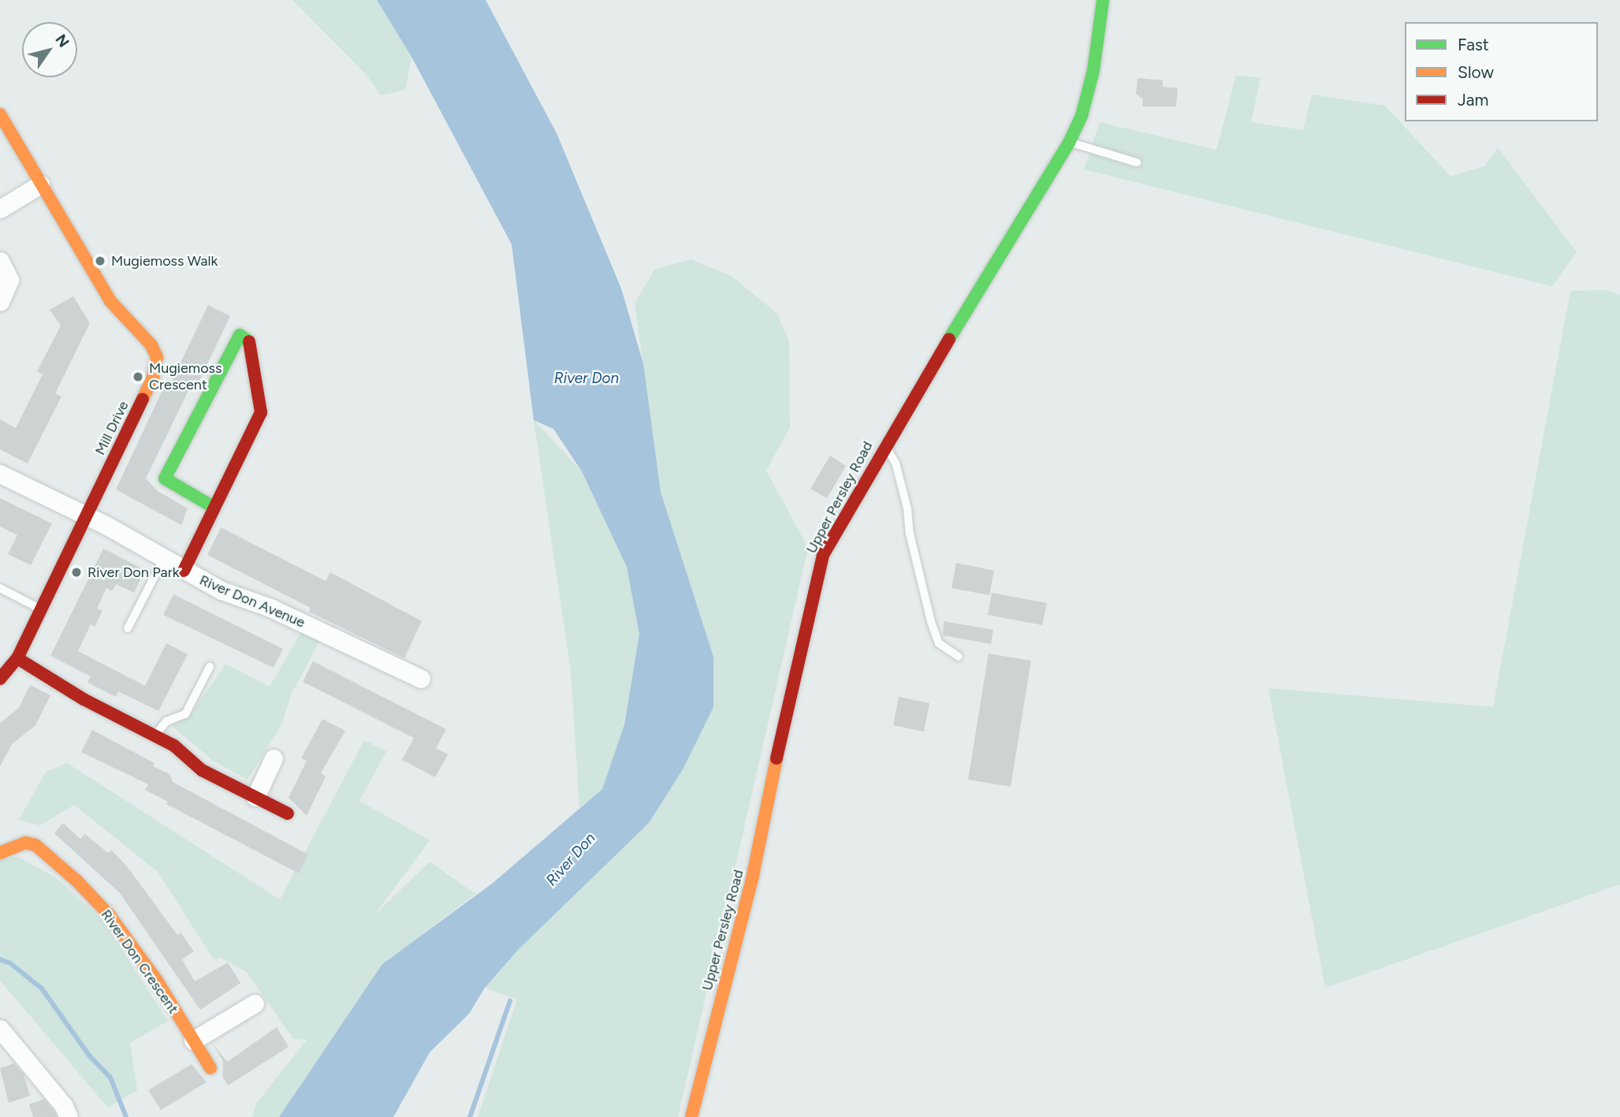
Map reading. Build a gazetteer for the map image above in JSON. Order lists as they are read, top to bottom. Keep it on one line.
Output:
{"streets":{"street":["Mill Drive","Upper Persley Road","River Don Avenue","River Don Crescent"]},"crossings":[["Mill Drive","River Don Avenue"]],"water":["River Don"],"places":["Mugiemoss Walk","Mugiemoss Crescent","River Don Park"],"legend":["Fast","Slow","Jam"],"north":"top right"}
